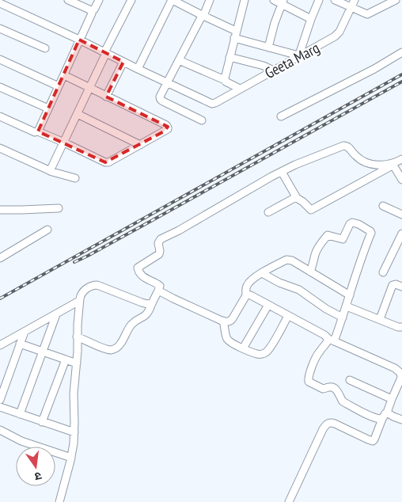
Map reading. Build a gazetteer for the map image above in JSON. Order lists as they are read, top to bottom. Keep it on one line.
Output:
{"streets":{"street":["Geeta Marg"]},"north":"bottom"}
